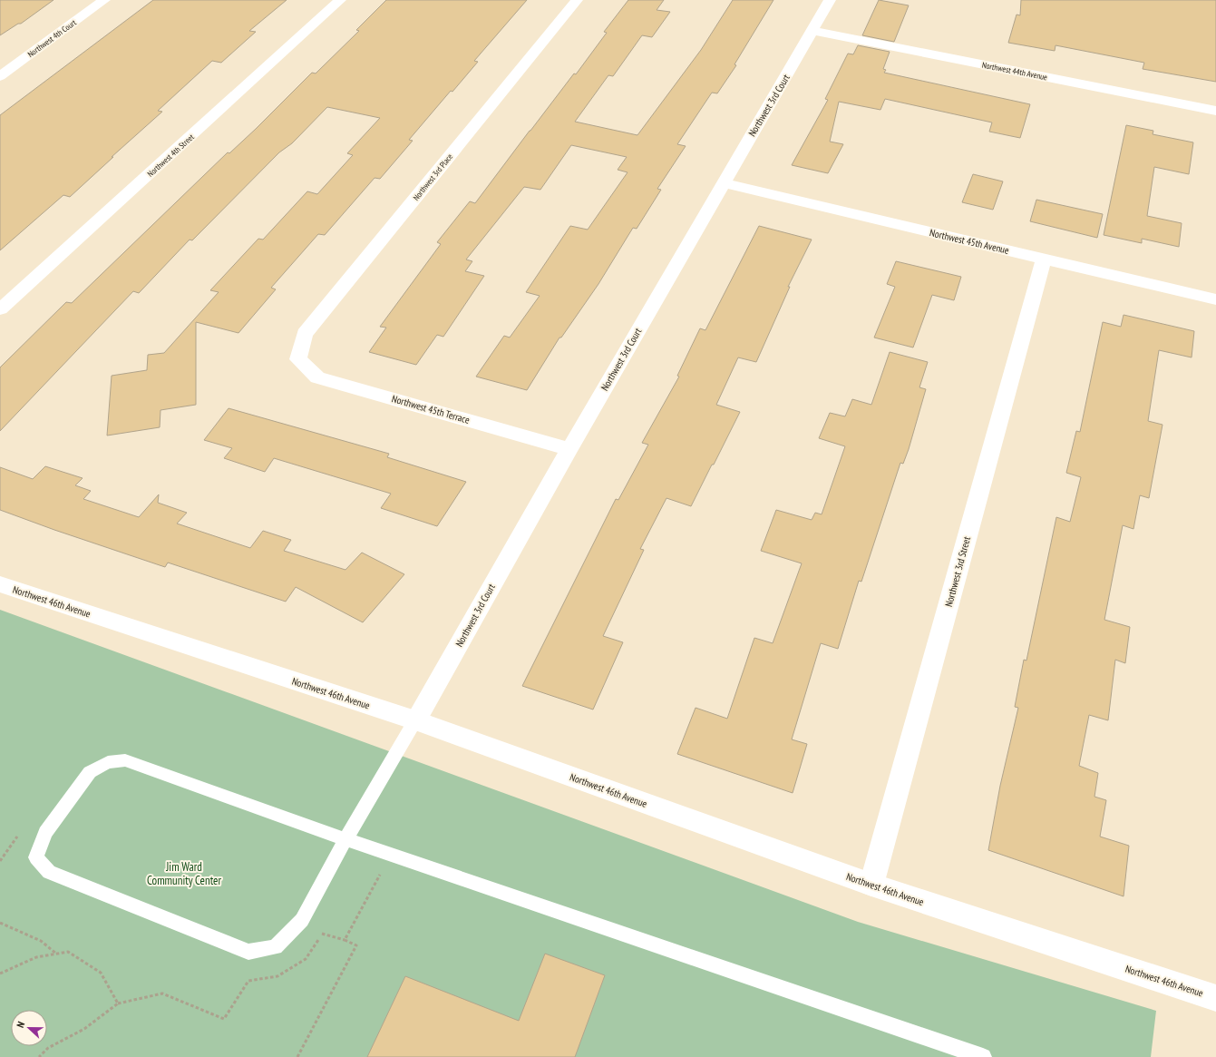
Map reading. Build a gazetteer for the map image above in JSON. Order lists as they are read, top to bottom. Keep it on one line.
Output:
{"streets":{"street":["Northwest 4th Court","Northwest 44th Avenue","Northwest 3rd Court","Northwest 4th Street","Northwest 3rd Place","Northwest 45th Avenue","Northwest 45th Terrace","Northwest 3rd Street","Northwest 46th Avenue"]},"crossings":[["Northwest 44th Avenue","Northwest 3rd Court"],["Northwest 3rd Court","Northwest 45th Avenue"],["Northwest 3rd Court","Northwest 45th Terrace"],["Northwest 3rd Court","Northwest 46th Avenue"],["Northwest 3rd Place","Northwest 45th Terrace"],["Northwest 45th Avenue","Northwest 3rd Street"],["Northwest 3rd Street","Northwest 46th Avenue"]],"parks":["Jim Ward Community Center"],"north":"left"}
